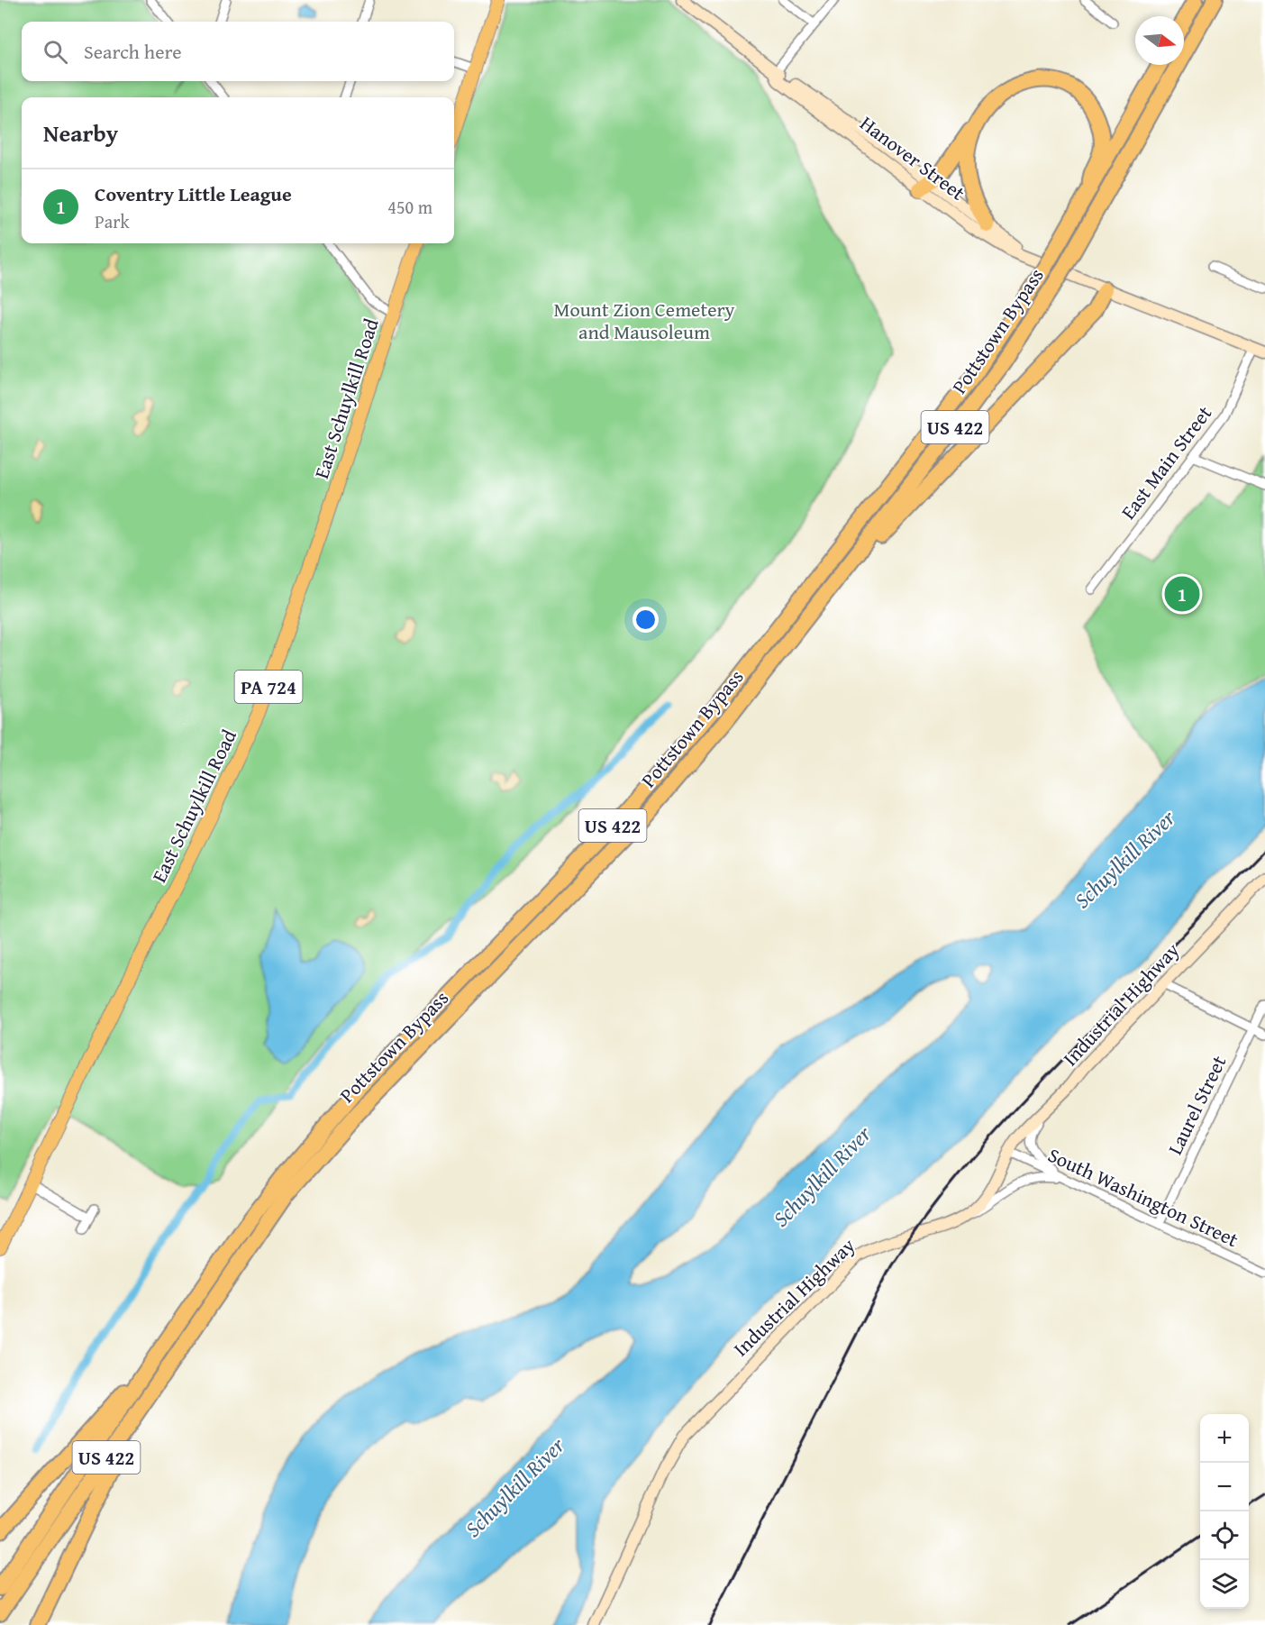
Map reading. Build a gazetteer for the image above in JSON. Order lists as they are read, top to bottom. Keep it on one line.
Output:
{"streets":{"highway":["Pottstown Bypass","US 422"],"main road":["East Schuylkill Road","PA 724"],"street":["Hanover Street","East Main Street","Industrial Highway","Laurel Street","South Washington Street"]},"crossings":[["Hanover Street","Pottstown Bypass"],["Hanover Street","East Main Street"],["Industrial Highway","South Washington Street"],["Laurel Street","South Washington Street"]],"water":["Schuylkill River"],"parks":["Mount Zion Cemetery and Mausoleum"],"north":"right","page":{"search":"Search here","heading":"Nearby","list":[{"mark":"1","name":"Coventry Little League","note":"Park","value":"450 m"}],"pins":"1","map_buttons":["+","−"]}}
